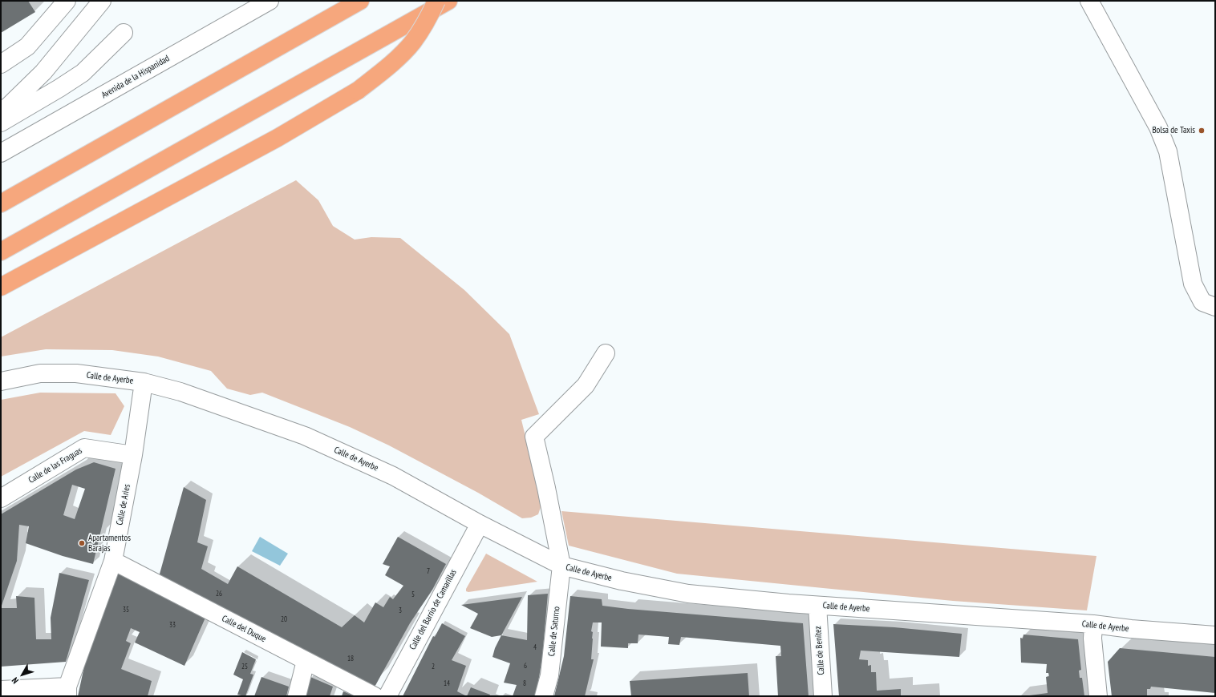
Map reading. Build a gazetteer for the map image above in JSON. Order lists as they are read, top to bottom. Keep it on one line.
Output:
{"streets":{"street":["Avenida de la Hispanidad","Calle de Ayerbe","Calle de las Fraguas","Calle de Aries","Calle del Barrio de Camarillas","Calle del Duque","Calle de Saturno","Calle de Benítez"]},"crossings":[["Calle de Ayerbe","Calle de Aries"],["Calle de Ayerbe","Calle del Barrio de Camarillas"],["Calle de Ayerbe","Calle de Saturno"],["Calle de Ayerbe","Calle de Benítez"],["Calle de las Fraguas","Calle de Aries"],["Calle de Aries","Calle del Duque"]],"places":["Bolsa de Taxis","Apartamentos Barajas"],"house_numbers":["7","26","5","35","3","20","33","4","18","6","25","2","14","8"],"north":"bottom left"}
